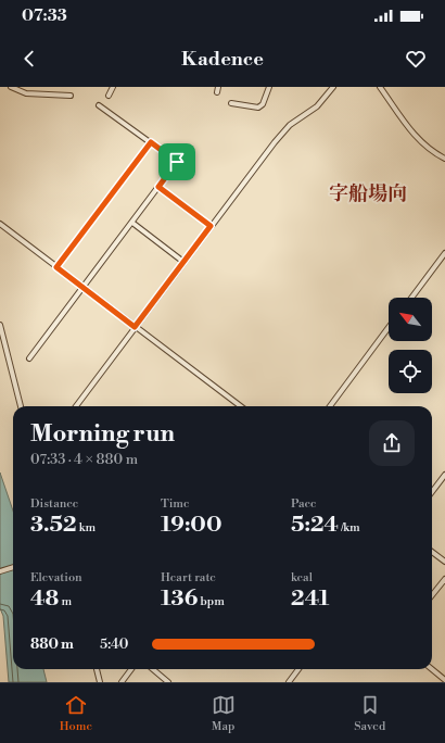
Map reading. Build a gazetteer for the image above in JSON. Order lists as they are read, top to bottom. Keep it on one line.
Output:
{"districts":["字船場向"],"north":"top left","page":{"status":"07:33","header":"Kadence","heading":["Morning run","07:33 · 4 × 880 m"],"stats":[["Distance","3.52 km"],["Time","19:00"],["Pace","5:24 /km"],["Elevation","48 m"],["Heart rate","136 bpm"],["kcal","241"]],"list":[{"name":"880 m","note":"5:40"}],"tabs":["Home","Map","Saved"]}}
